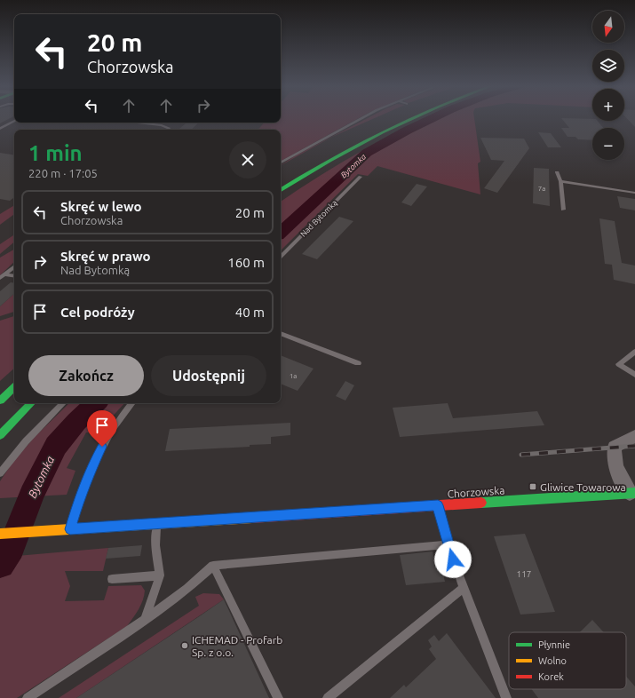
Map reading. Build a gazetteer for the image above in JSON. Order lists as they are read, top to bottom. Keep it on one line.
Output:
{"streets":{"main road":["Chorzowska"],"lane":["Nad Bytomką"]},"water":["Bytomka"],"places":{"transit":["Gliwice Towarowa"],"other":["ICHEMAD - Profarb Sp. z o.o."]},"house_numbers":["7a","1a","117"],"legend":["Płynnie","Wolno","Korek"],"north":"bottom","page":{"map_buttons":["+","−"],"turn":["20 m","Chorzowska"],"heading":["1 min","220 m · 17:05"],"list":[{"name":"Skręć w lewo","note":"Chorzowska","value":"20 m"},{"name":"Skręć w prawo","note":"Nad Bytomką","value":"160 m"},{"name":"Cel podróży","value":"40 m"}],"buttons":["Zakończ","Udostępnij"]}}
